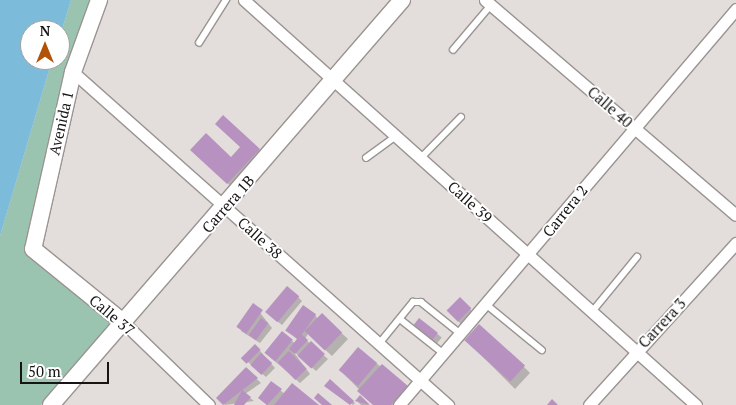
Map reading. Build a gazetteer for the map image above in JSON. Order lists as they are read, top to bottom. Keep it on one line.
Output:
{"streets":{"street":["Calle 40","Avenida 1","Calle 39","Carrera 1B","Carrera 2","Calle 38","Calle 37","Carrera 3"]},"crossings":[["Calle 40","Carrera 2"],["Avenida 1","Calle 38"],["Avenida 1","Calle 37"],["Calle 39","Carrera 1B"],["Calle 39","Carrera 2"],["Calle 39","Carrera 3"],["Carrera 1B","Calle 38"],["Carrera 1B","Calle 37"],["Carrera 2","Calle 38"]],"scale_bar":"50 m","north":"top"}
